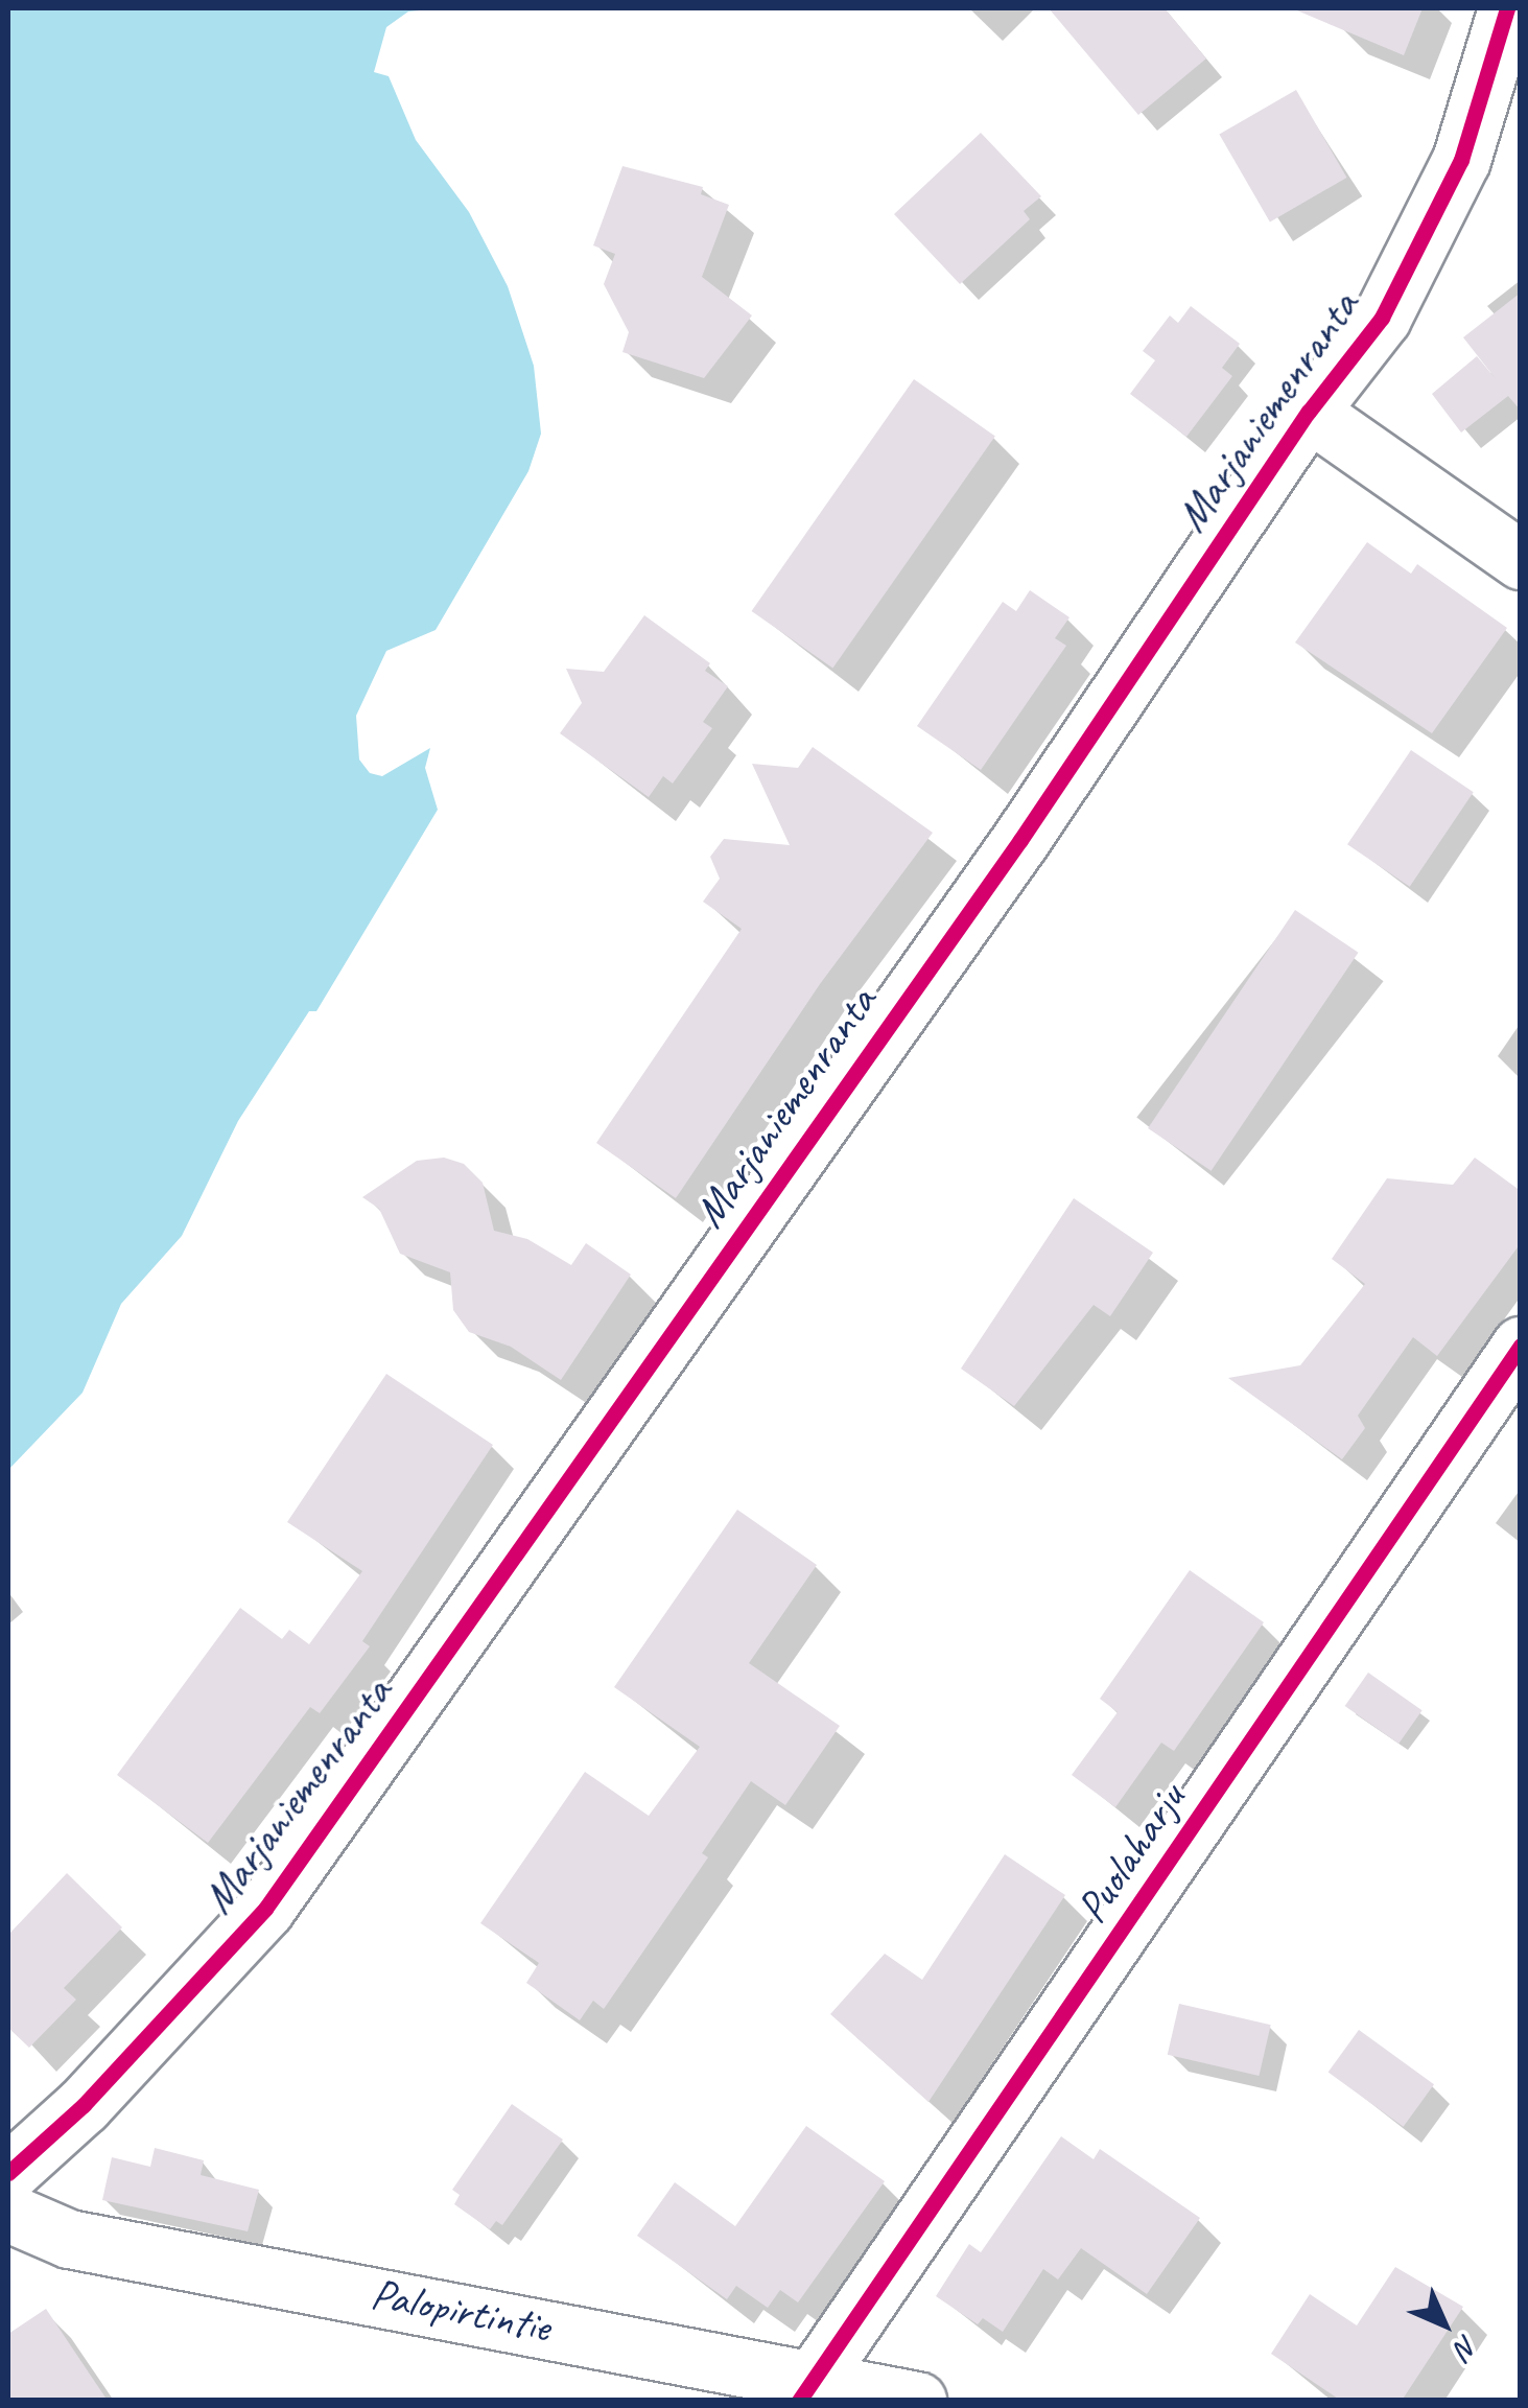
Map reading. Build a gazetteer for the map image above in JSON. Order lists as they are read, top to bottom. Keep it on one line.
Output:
{"streets":{"street":["Marjaniemenranta","Puolaharju","Palopirtintie"]},"crossings":[["Puolaharju","Palopirtintie"]],"north":"bottom right"}
